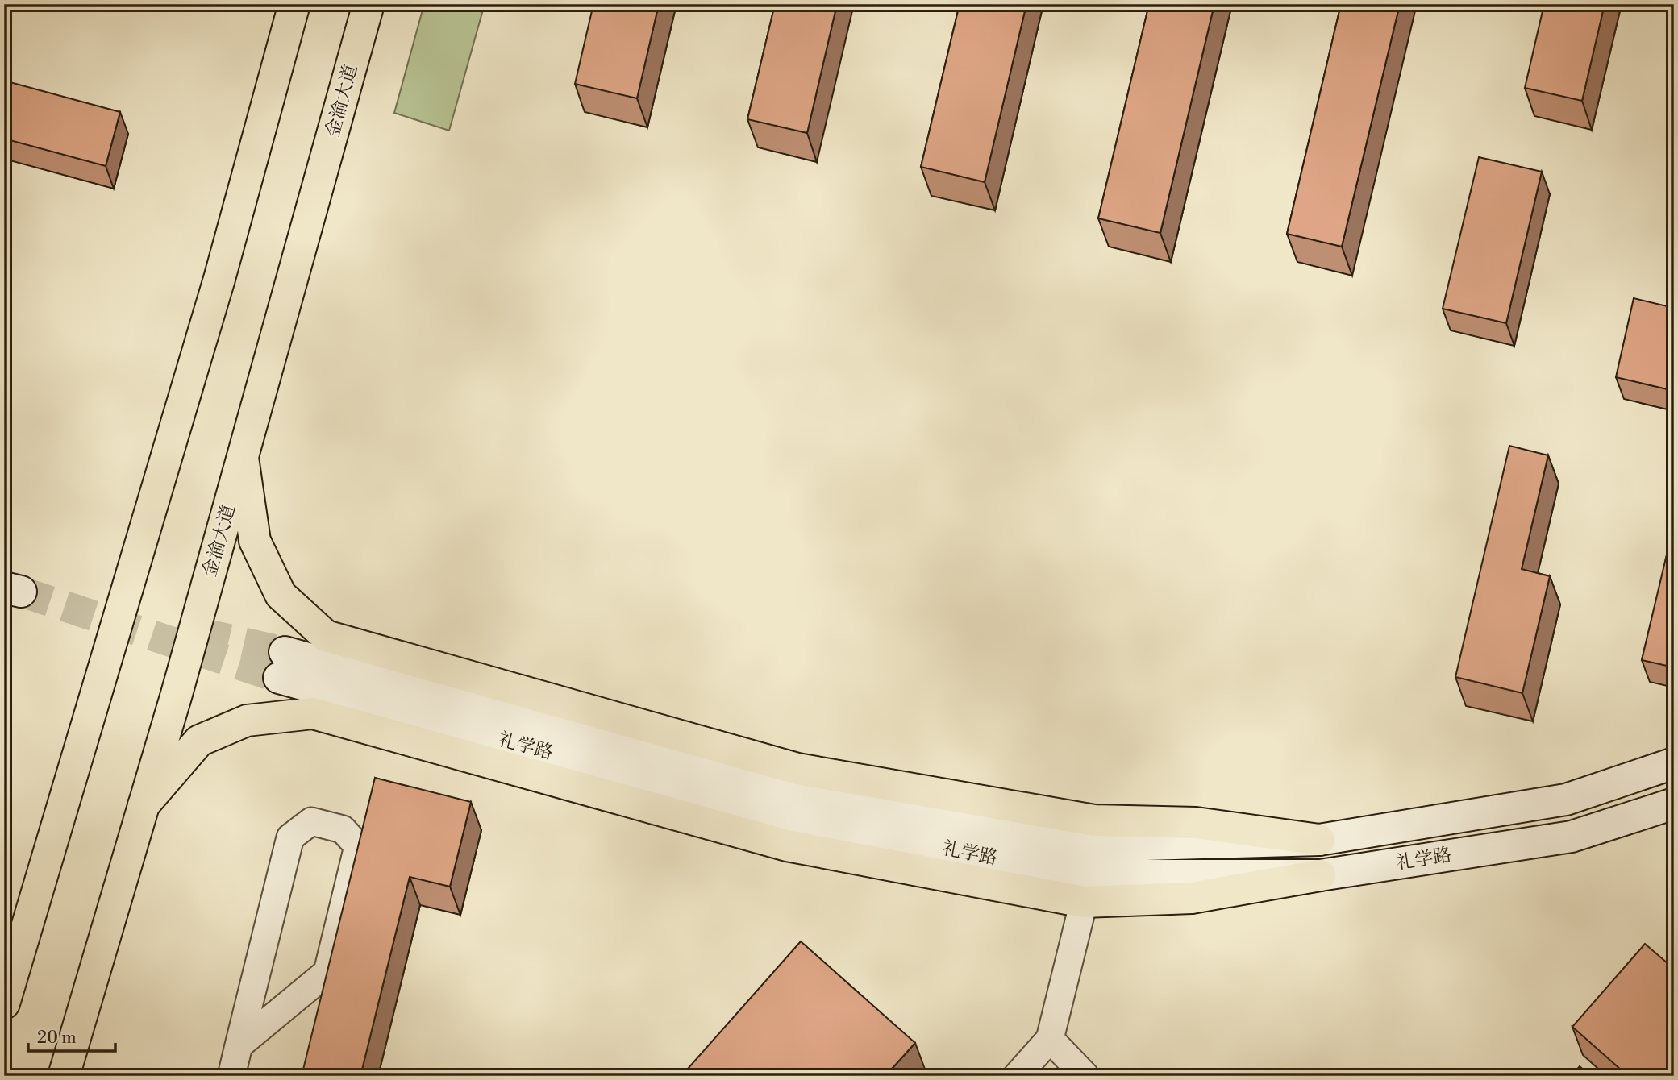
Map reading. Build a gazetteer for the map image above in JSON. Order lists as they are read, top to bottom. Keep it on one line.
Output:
{"streets":{"highway":["金渝大道"],"main road":["礼学路"]},"scale_bar":"20 m"}
